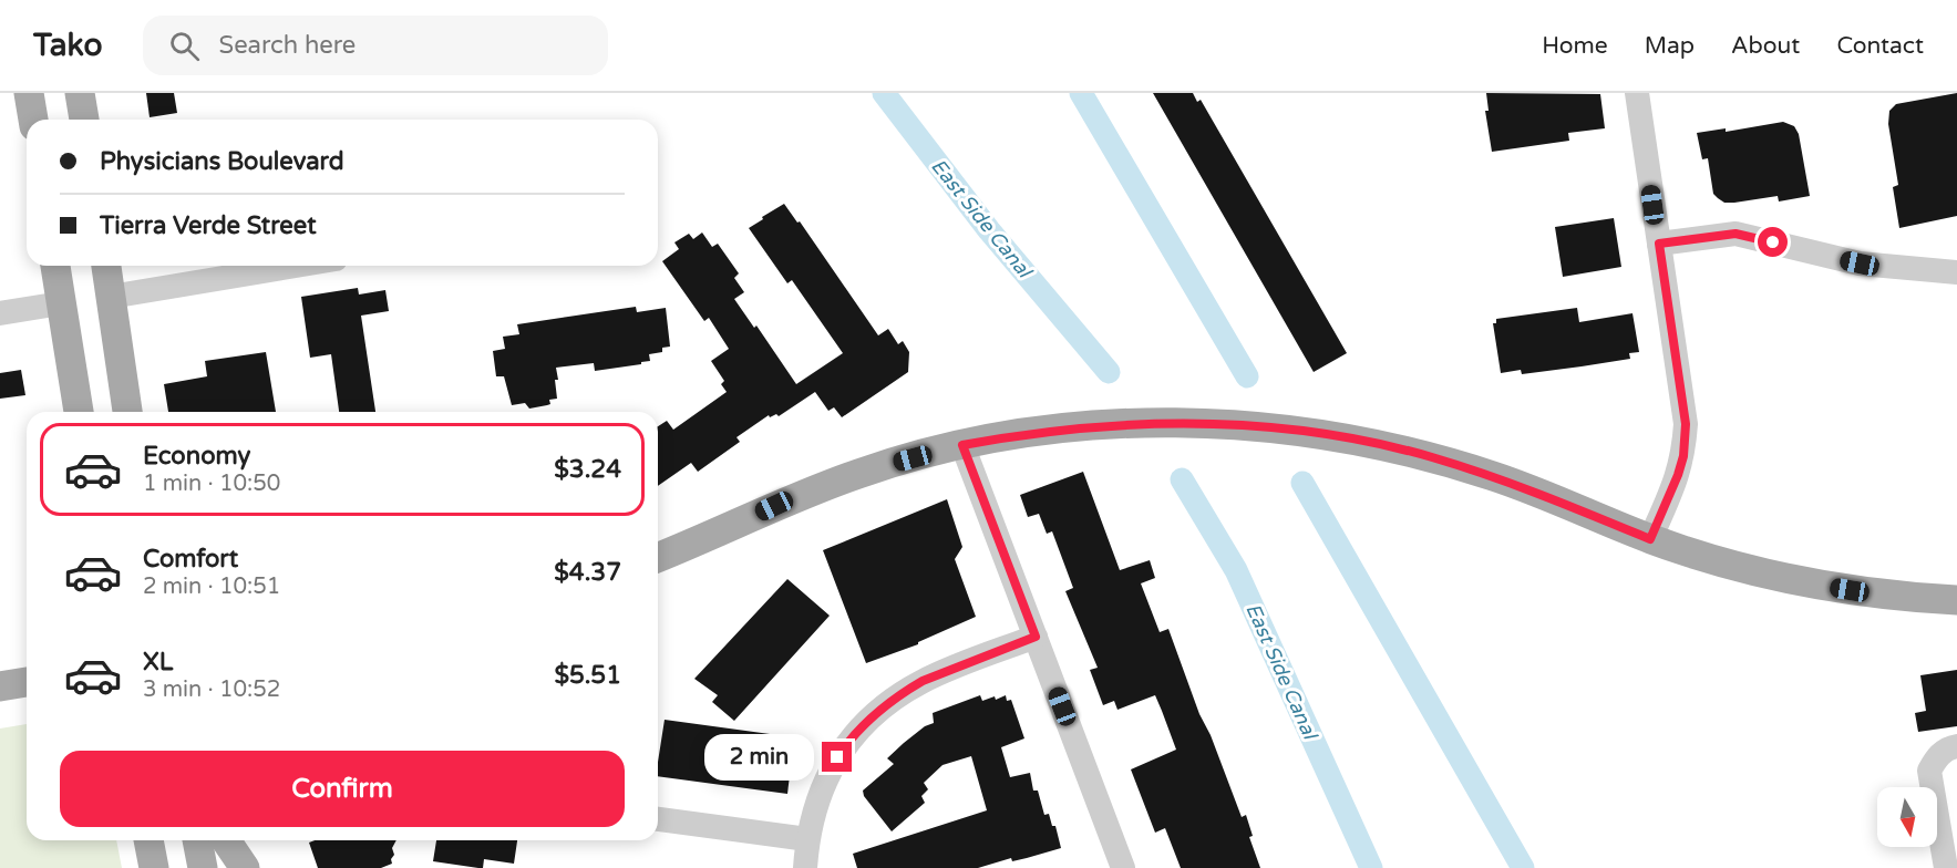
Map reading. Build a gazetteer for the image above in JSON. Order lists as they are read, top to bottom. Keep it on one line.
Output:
{"water":["East Side Canal"],"north":"bottom","page":{"header":"Tako","search":"Search here","nav":["Home","Map","About","Contact"],"banner":["Physicians Boulevard","Tierra Verde Street"],"list":[{"name":"Economy","note":"1 min · 10:50","value":"$3.24"},{"name":"Comfort","note":"2 min · 10:51","value":"$4.37"},{"name":"XL","note":"3 min · 10:52","value":"$5.51"}],"bubble":"2 min","buttons":"Confirm"}}
